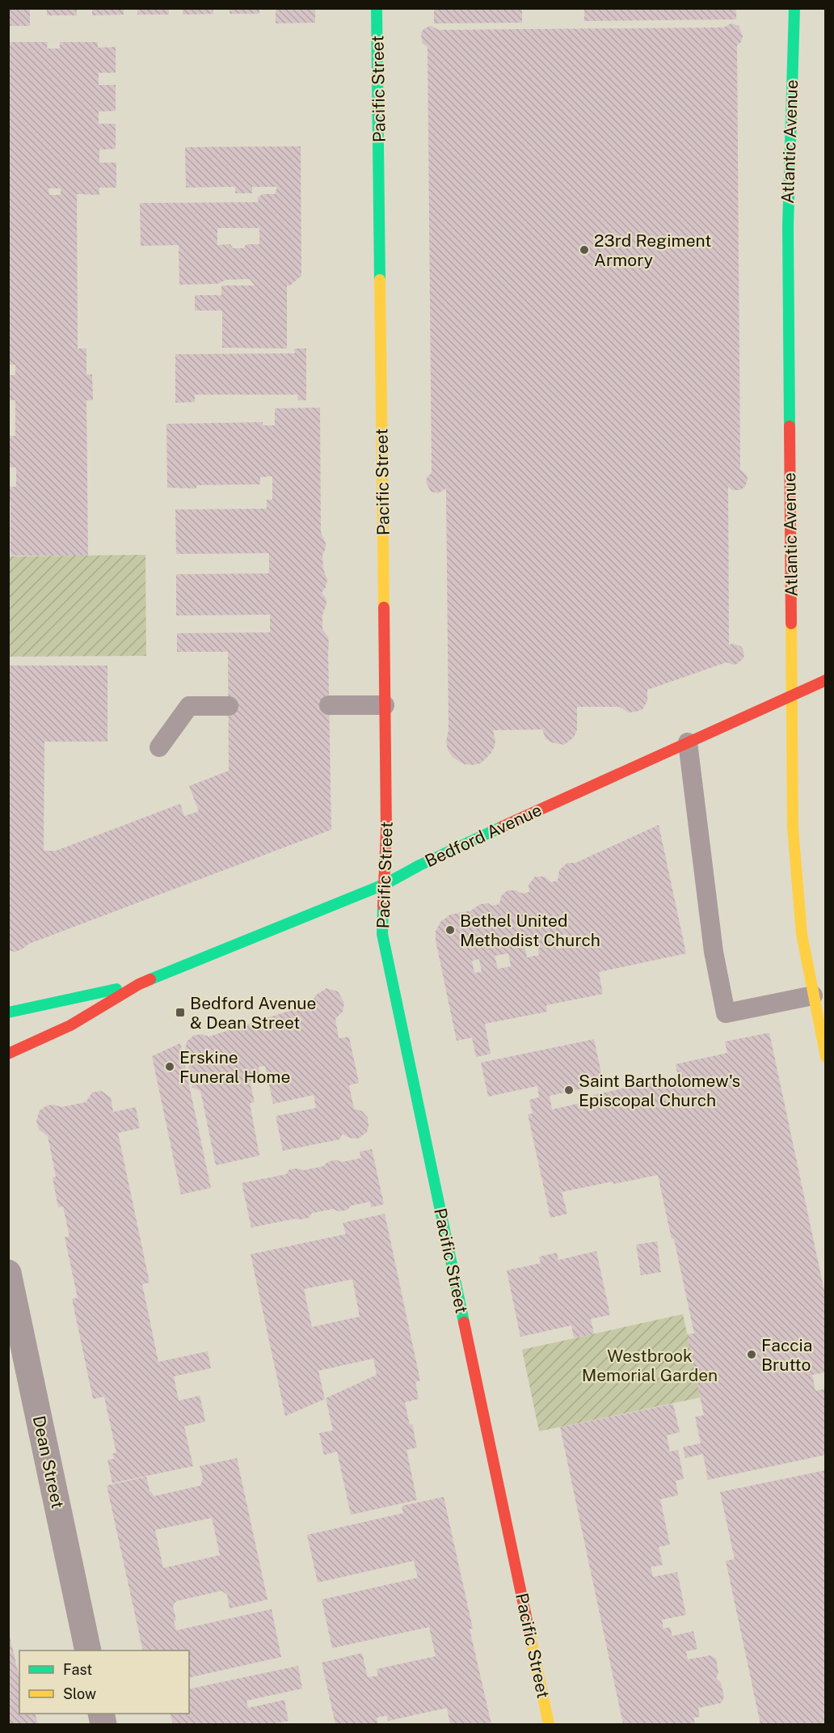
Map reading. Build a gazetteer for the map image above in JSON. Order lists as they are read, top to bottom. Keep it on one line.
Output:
{"streets":{"main road":["Pacific Street","Atlantic Avenue","Bedford Avenue"],"street":["Dean Street"]},"crossings":[["Pacific Street","Bedford Avenue"],["Atlantic Avenue","Bedford Avenue"]],"parks":["Westbrook Memorial Garden"],"places":{"other":["23rd Regiment Armory","Bethel United Methodist Church","Erskine Funeral Home","Saint Bartholomew's Episcopal Church","Faccia Brutto"],"transit":["Bedford Avenue & Dean Street"]},"legend":["Fast","Slow"]}
